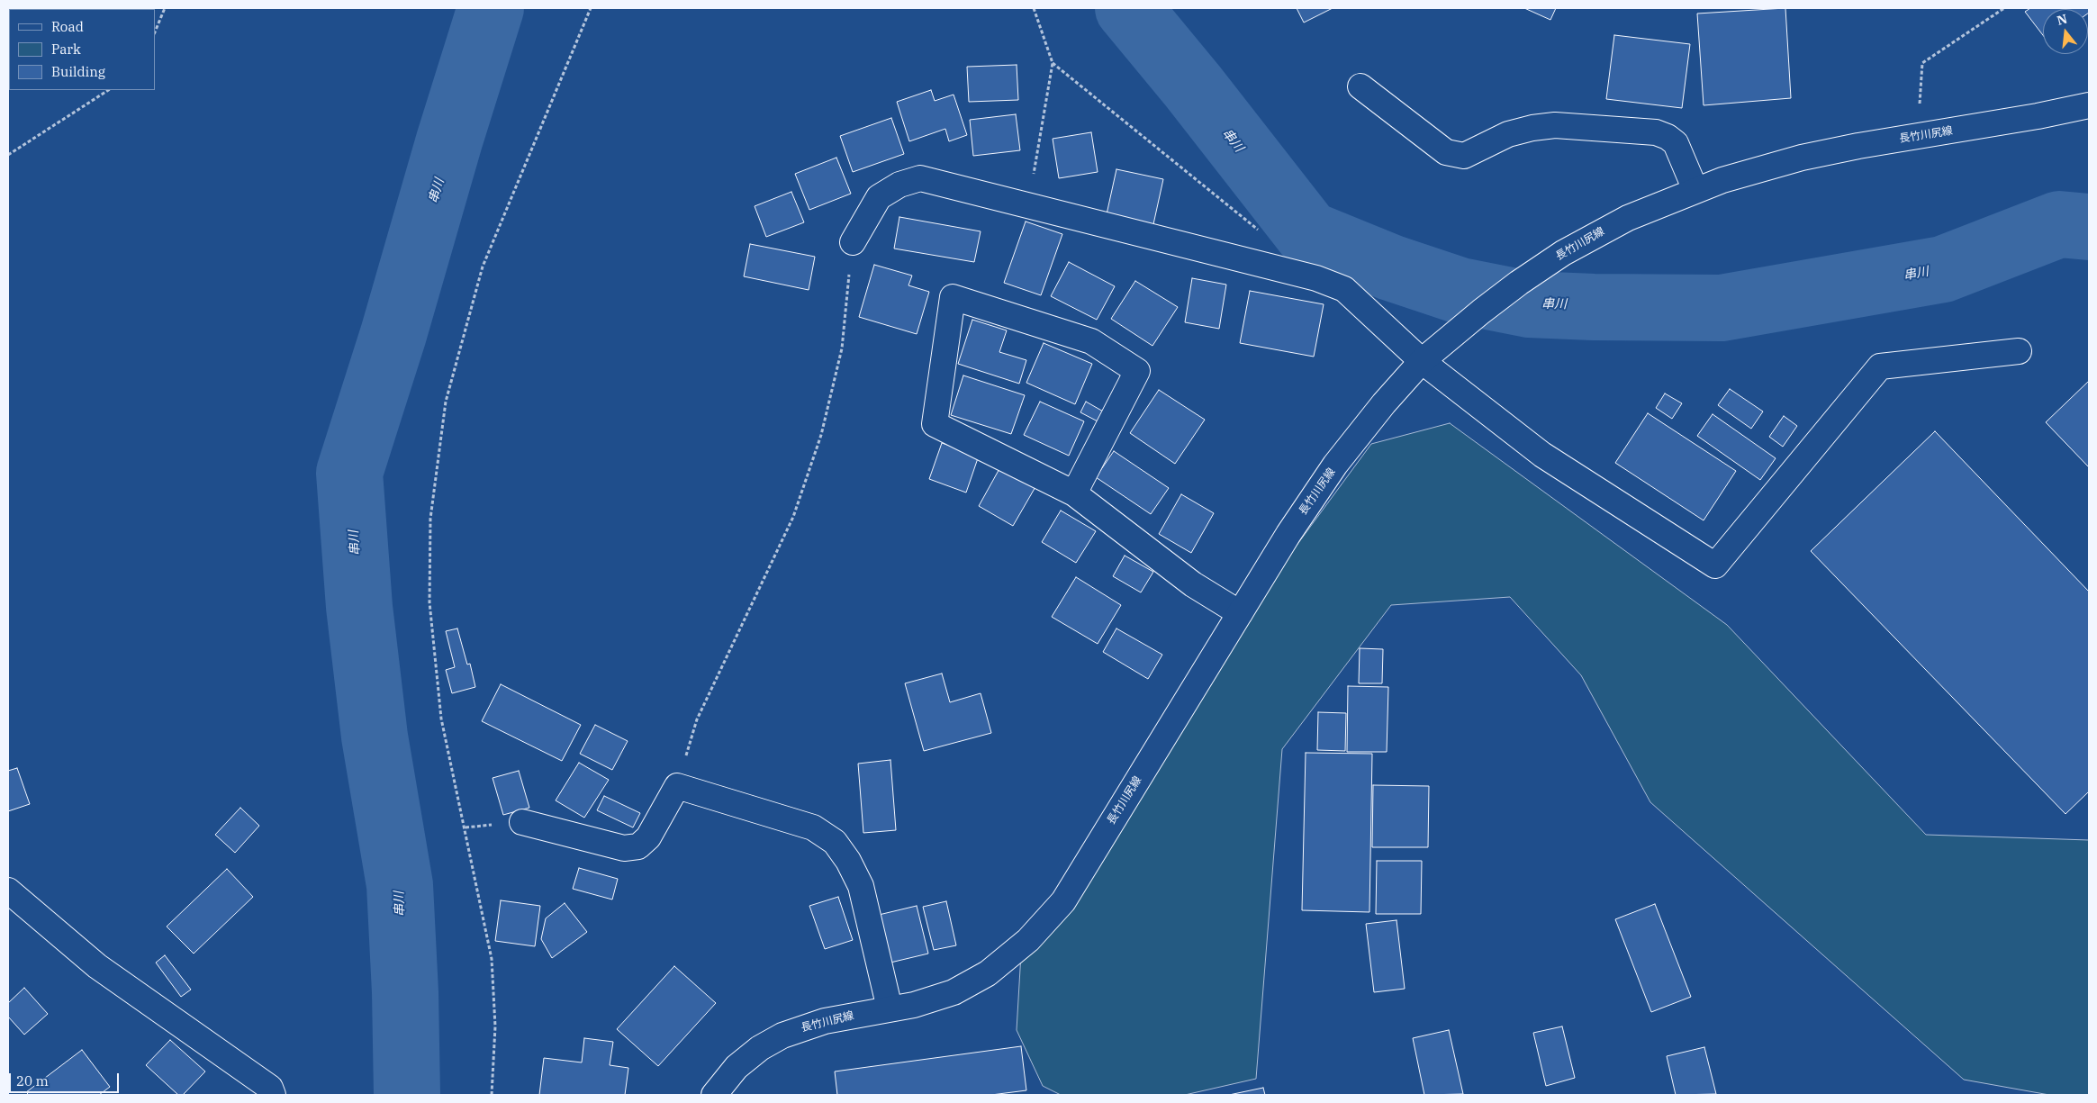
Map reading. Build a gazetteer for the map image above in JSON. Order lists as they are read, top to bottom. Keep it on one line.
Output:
{"streets":{"street":["長竹川尻線"]},"water":["串川"],"legend":["Road","Park","Building"],"scale_bar":"20 m","north":"top"}
